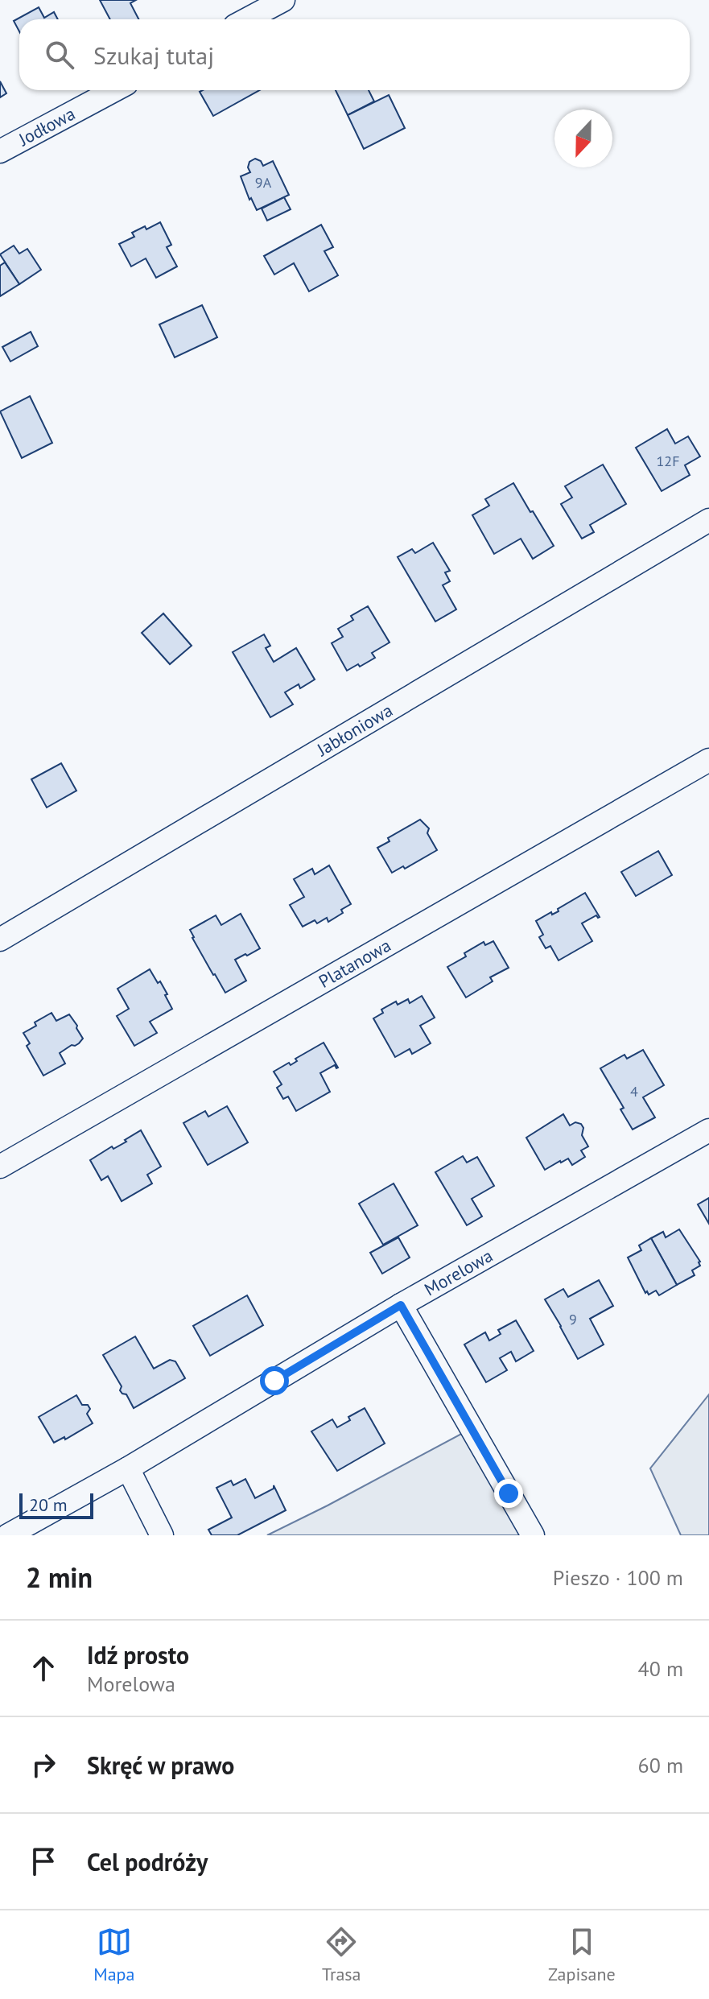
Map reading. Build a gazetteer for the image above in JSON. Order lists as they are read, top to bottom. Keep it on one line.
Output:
{"streets":{"street":["Jodłowa","Jabłoniowa","Platanowa","Morelowa"]},"house_numbers":["9A","12F","4","9"],"scale_bar":"20 m","north":"bottom","page":{"search":"Szukaj tutaj","scale":"20 m","heading":["2 min","Pieszo · 100 m"],"list":[["Idź prosto","Morelowa","40 m"],["Skręć w prawo","60 m"],"Cel podróży"],"nav":["Mapa","Trasa","Zapisane"]}}
